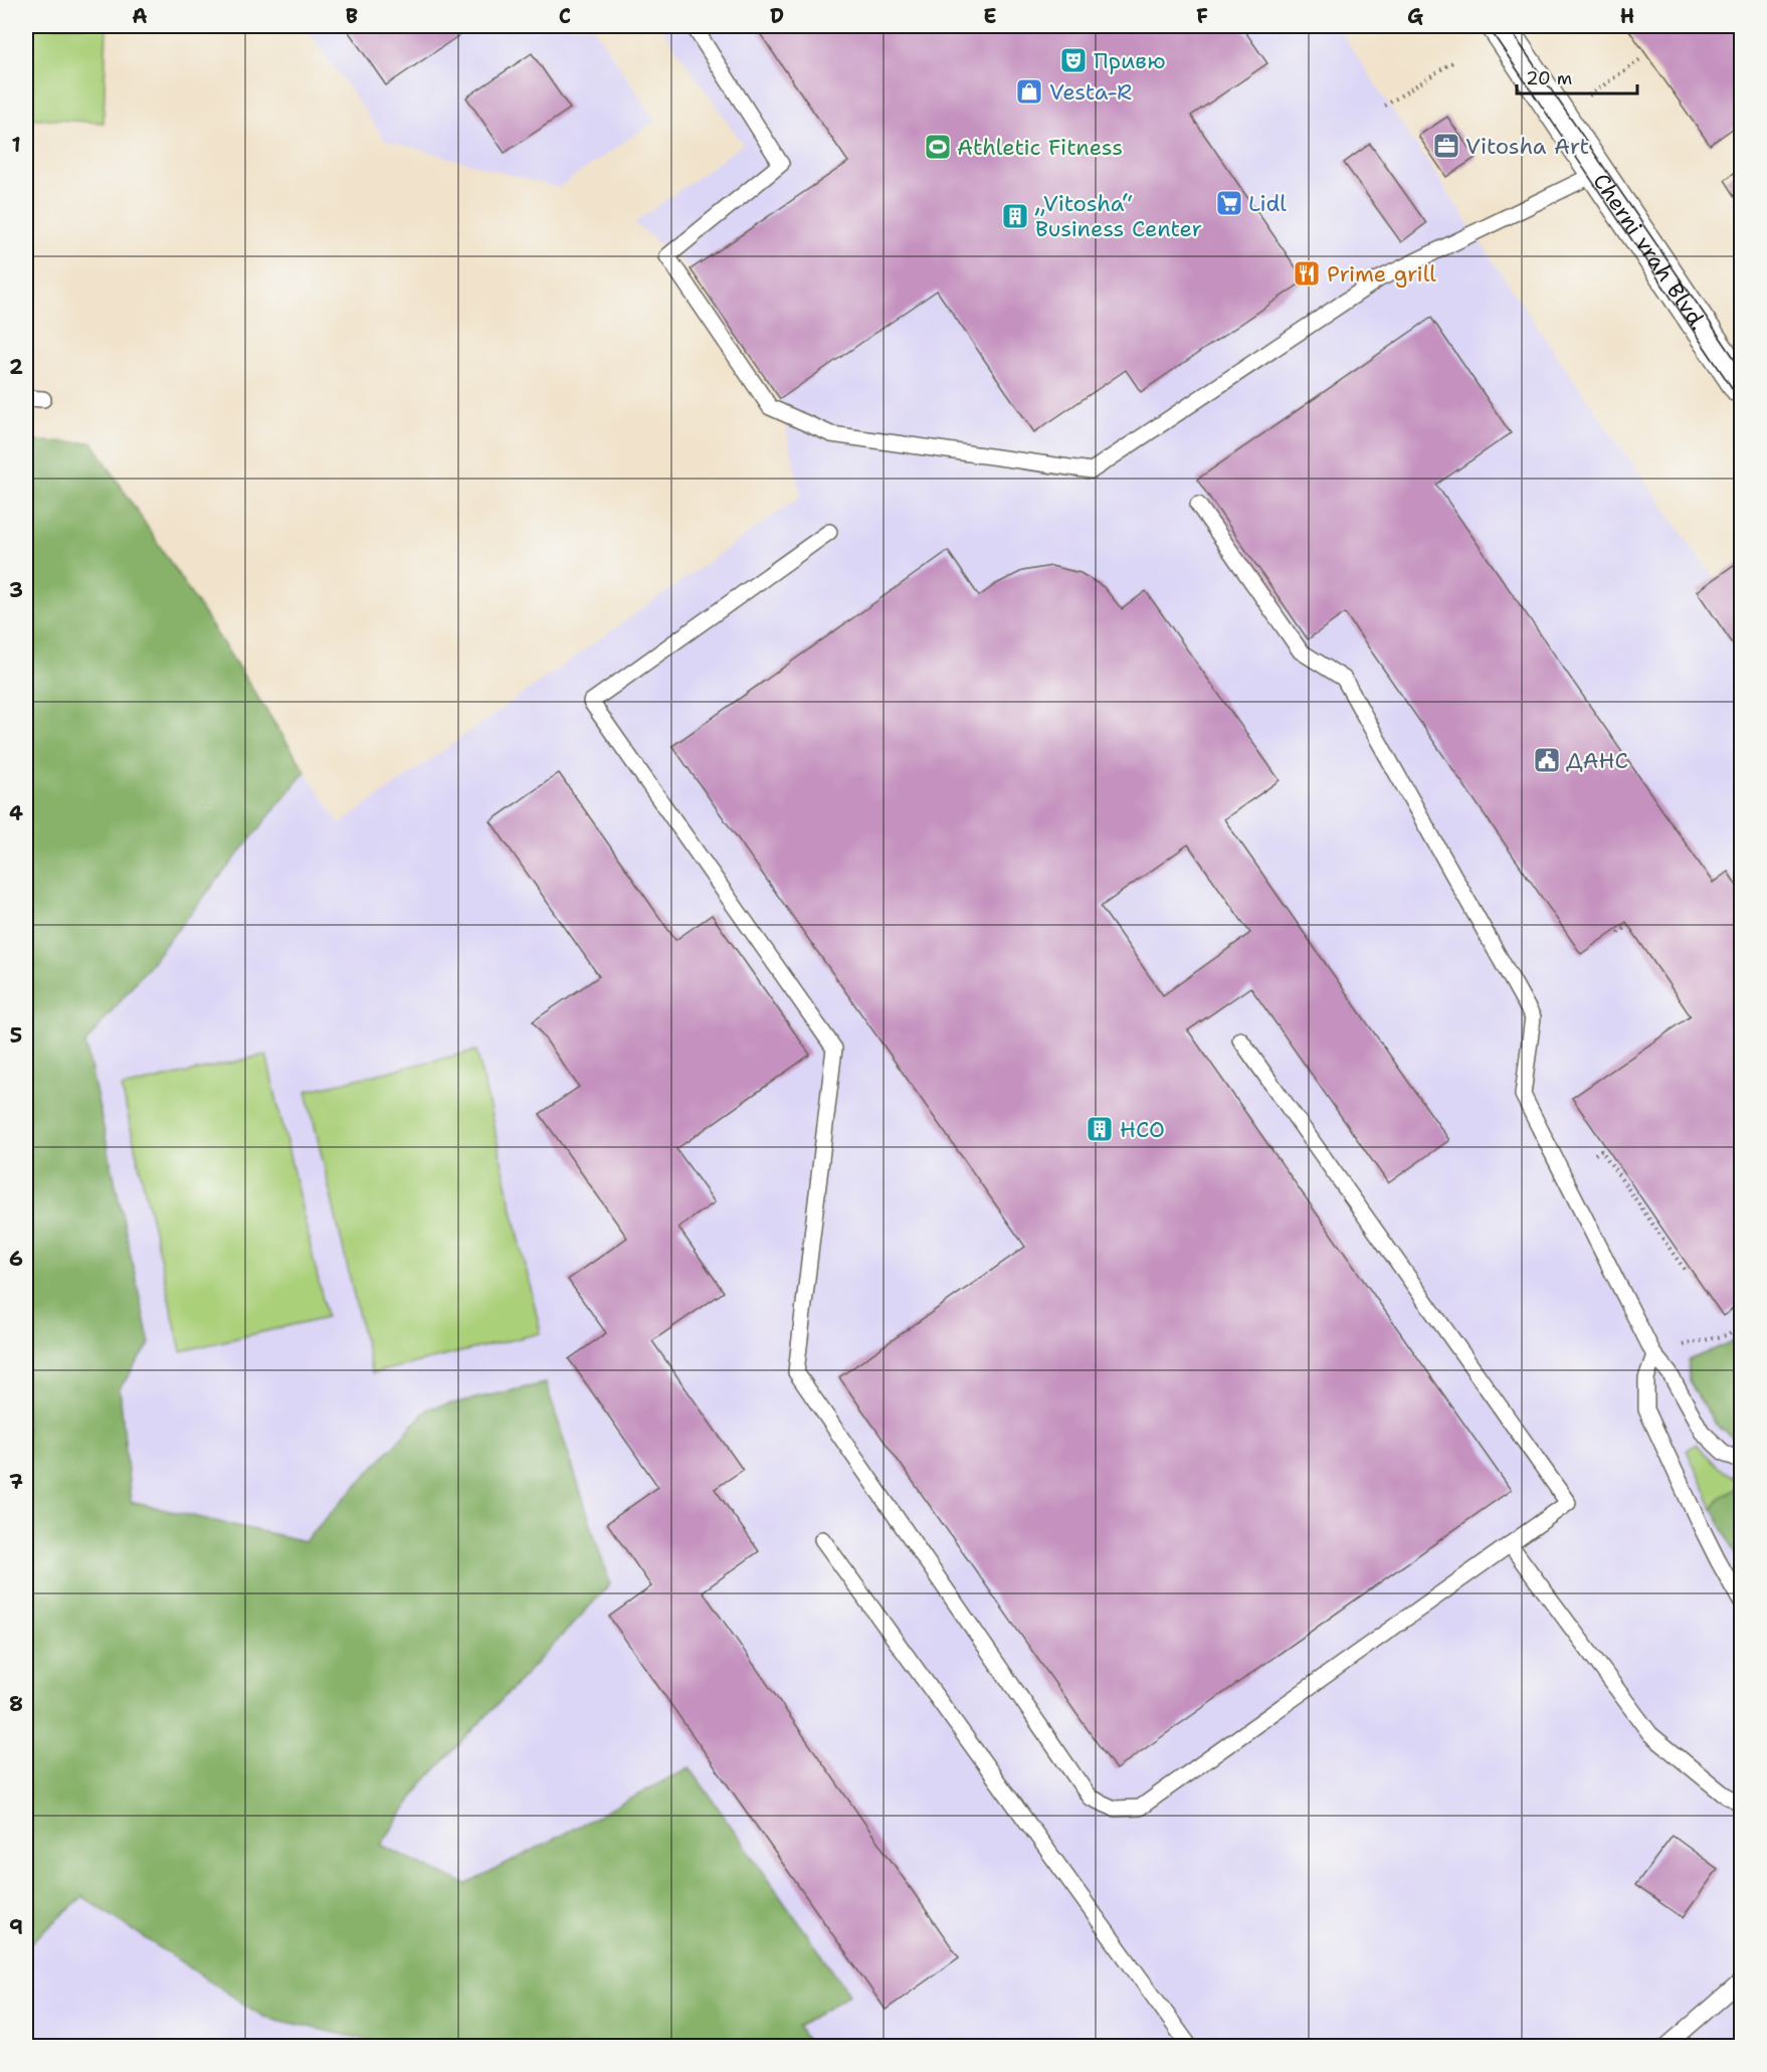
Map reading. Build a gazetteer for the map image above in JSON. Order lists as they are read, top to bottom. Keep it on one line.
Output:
{"streets":{"main road":["Cherni vrah Blvd."]},"places":{"theatre":["Привю"],"shop":["Vesta-R"],"office":["Vitosha Art"],"sports":["Athletic Fitness"],"supermarket":["Lidl"],"building":["„Vitosha“ Business Center","НСО"],"restaurant":["Prime grill"],"public building":["ДАНС"]},"scale_bar":"20 m","grid":{"columns":["A","B","C","D","E","F","G","H"],"rows":["1","2","3","4","5","6","7","8","9"]}}
